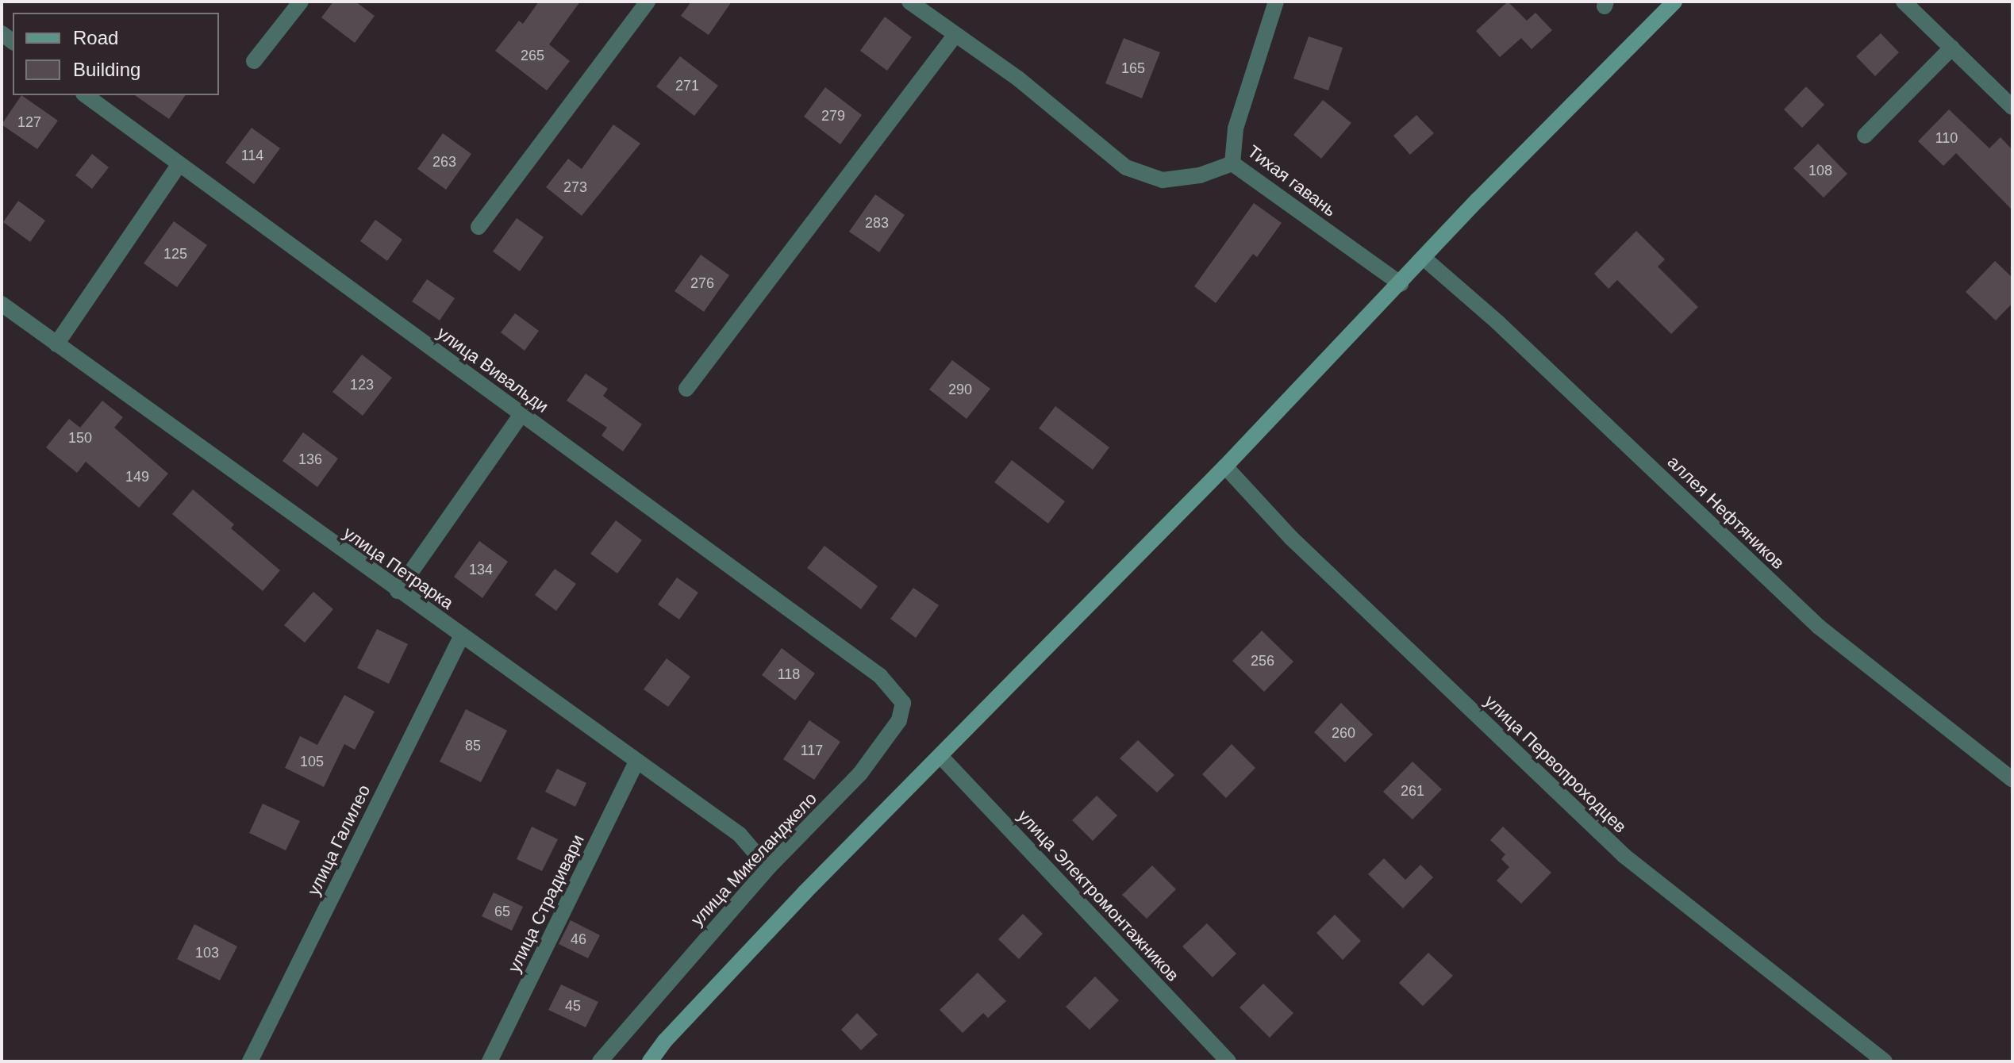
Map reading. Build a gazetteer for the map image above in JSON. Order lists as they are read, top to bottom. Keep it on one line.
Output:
{"streets":{"street":["Тихая гавань","улица Вивальди","аллея Нефтяников","улица Петрарка","улица Первопроходцев","улица Галилео","улица Микеланджело","улица Электромонтажников","улица Страдивари"]},"crossings":[["улица Вивальди","улица Микеланджело"],["улица Петрарка","улица Галилео"],["улица Петрарка","улица Микеланджело"],["улица Петрарка","улица Страдивари"]],"house_numbers":["265","165","271","279","127","110","114","263","108","273","283","125","276","123","290","150","136","149","134","256","118","260","85","117","105","261","65","46","103","45"],"legend":["Road","Building"]}
